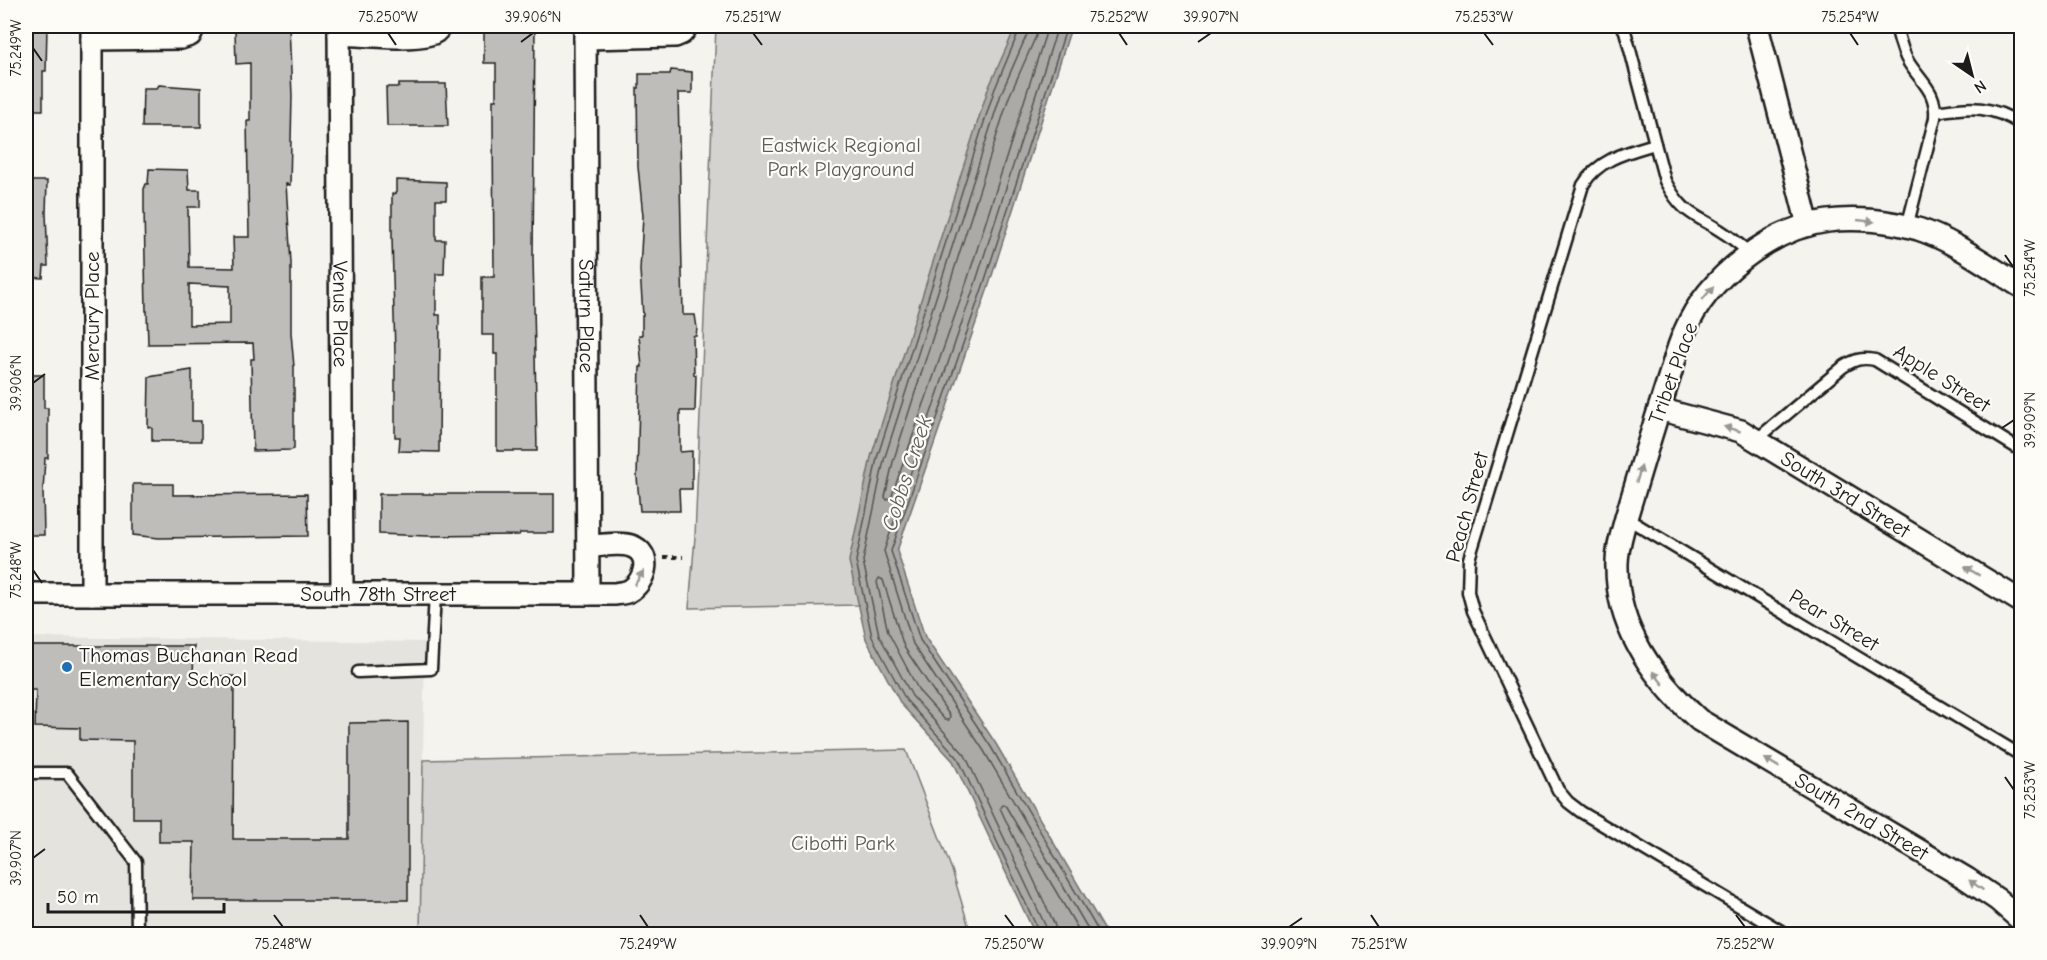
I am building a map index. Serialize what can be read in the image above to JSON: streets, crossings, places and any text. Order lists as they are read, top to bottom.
{
  "streets": {
    "street": [
      "Venus Place",
      "Mercury Place",
      "Saturn Place",
      "Tribet Place",
      "South 3rd Street",
      "South 78th Street",
      "South 2nd Street"
    ],
    "lane": ["Apple Street", "Peach Street", "Pear Street"]
  },
  "crossings": [
    ["Venus Place", "South 78th Street"],
    ["Mercury Place", "South 78th Street"],
    ["Saturn Place", "South 78th Street"],
    ["Tribet Place", "South 3rd Street"],
    ["Tribet Place", "Pear Street"],
    ["Tribet Place", "South 2nd Street"],
    ["Apple Street", "South 3rd Street"]
  ],
  "one_way": ["South 3rd Street", "South 2nd Street"],
  "water": ["Cobbs Creek"],
  "parks": ["Eastwick Regional Park Playground", "Cibotti Park"],
  "places": ["Thomas Buchanan Read Elementary School"],
  "scale_bar": "50 m",
  "north": "bottom right",
  "coordinates": [
    "75.250°W",
    "39.906°N",
    "75.251°W",
    "75.252°W",
    "39.907°N",
    "75.253°W",
    "75.254°W",
    "75.249°W",
    "39.909°N",
    "75.248°W"
  ]
}
